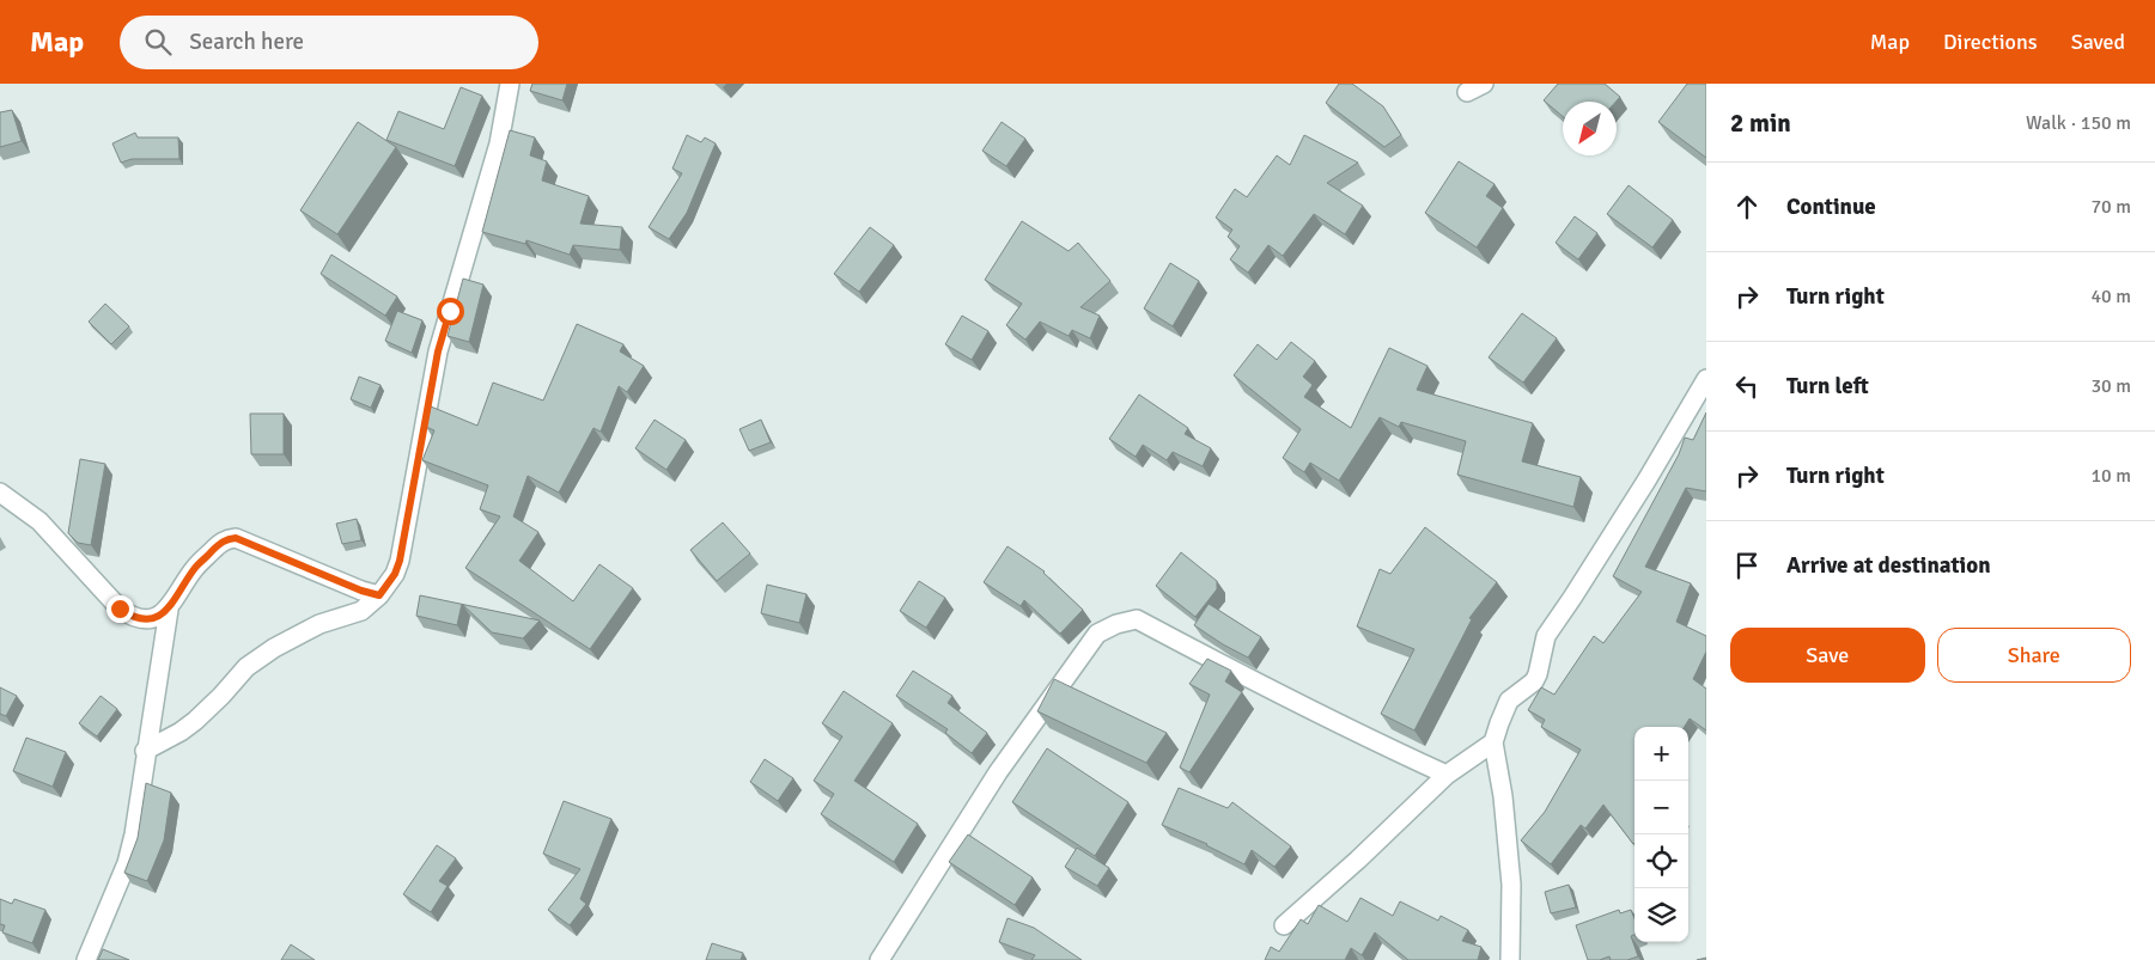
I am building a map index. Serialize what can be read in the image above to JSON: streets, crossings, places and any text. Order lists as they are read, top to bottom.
{
  "north": "bottom left",
  "page": {
    "header": "Map",
    "search": "Search here",
    "nav": ["Map", "Directions", "Saved"],
    "heading": ["2 min", "Walk · 150 m"],
    "list": [
      ["Continue", "70 m"],
      ["Turn right", "40 m"],
      ["Turn left", "30 m"],
      ["Turn right", "10 m"],
      "Arrive at destination"
    ],
    "buttons": ["Save", "Share"],
    "map_buttons": ["+", "−"]
  }
}
